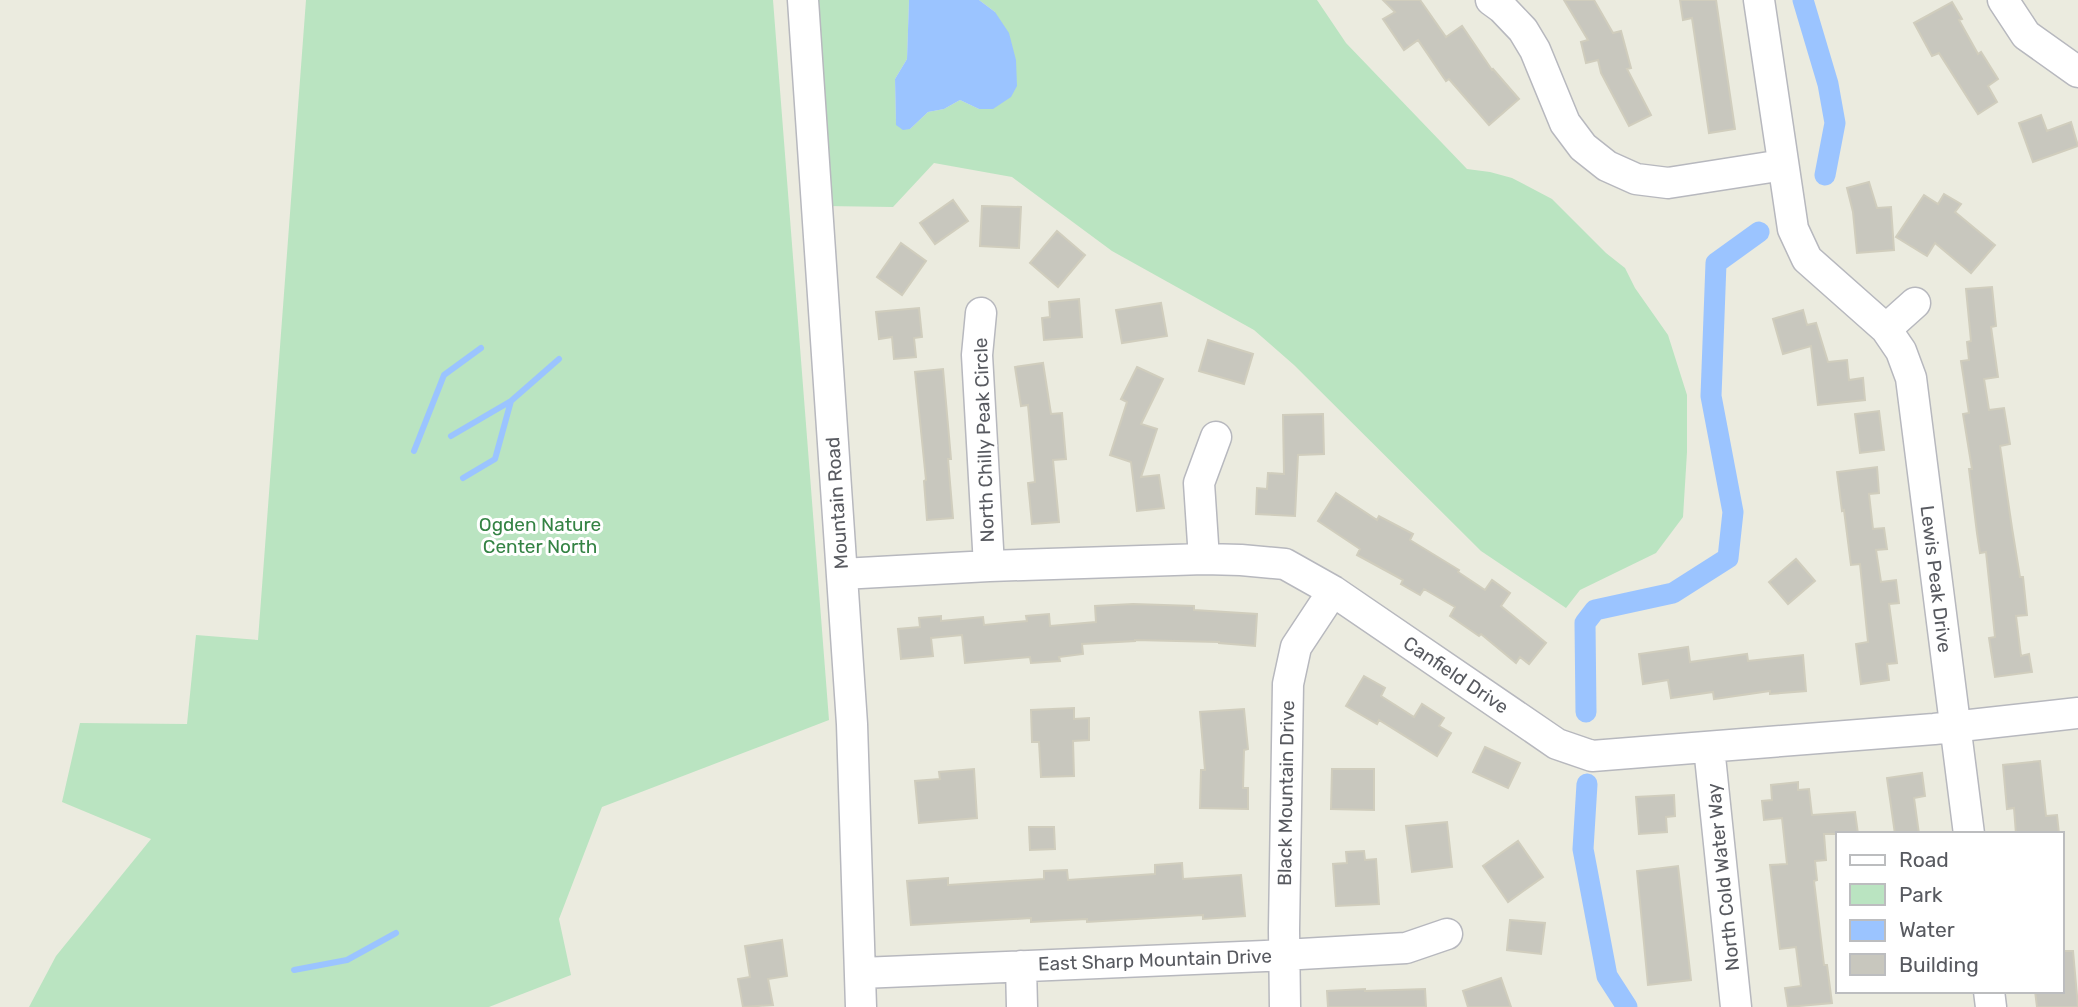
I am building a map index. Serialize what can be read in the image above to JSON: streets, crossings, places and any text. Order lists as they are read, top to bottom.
{
  "streets": {
    "street": [
      "North Chilly Peak Circle",
      "Mountain Road",
      "Lewis Peak Drive",
      "Canfield Drive",
      "Black Mountain Drive",
      "North Cold Water Way",
      "East Sharp Mountain Drive"
    ]
  },
  "crossings": [
    ["North Chilly Peak Circle", "Canfield Drive"],
    ["Mountain Road", "Canfield Drive"],
    ["Mountain Road", "East Sharp Mountain Drive"],
    ["Lewis Peak Drive", "Canfield Drive"],
    ["Canfield Drive", "Black Mountain Drive"],
    ["Canfield Drive", "North Cold Water Way"],
    ["Black Mountain Drive", "East Sharp Mountain Drive"]
  ],
  "parks": ["Ogden Nature Center North"],
  "legend": [
    "Road",
    "Park",
    "Water",
    "Building"
  ]
}
